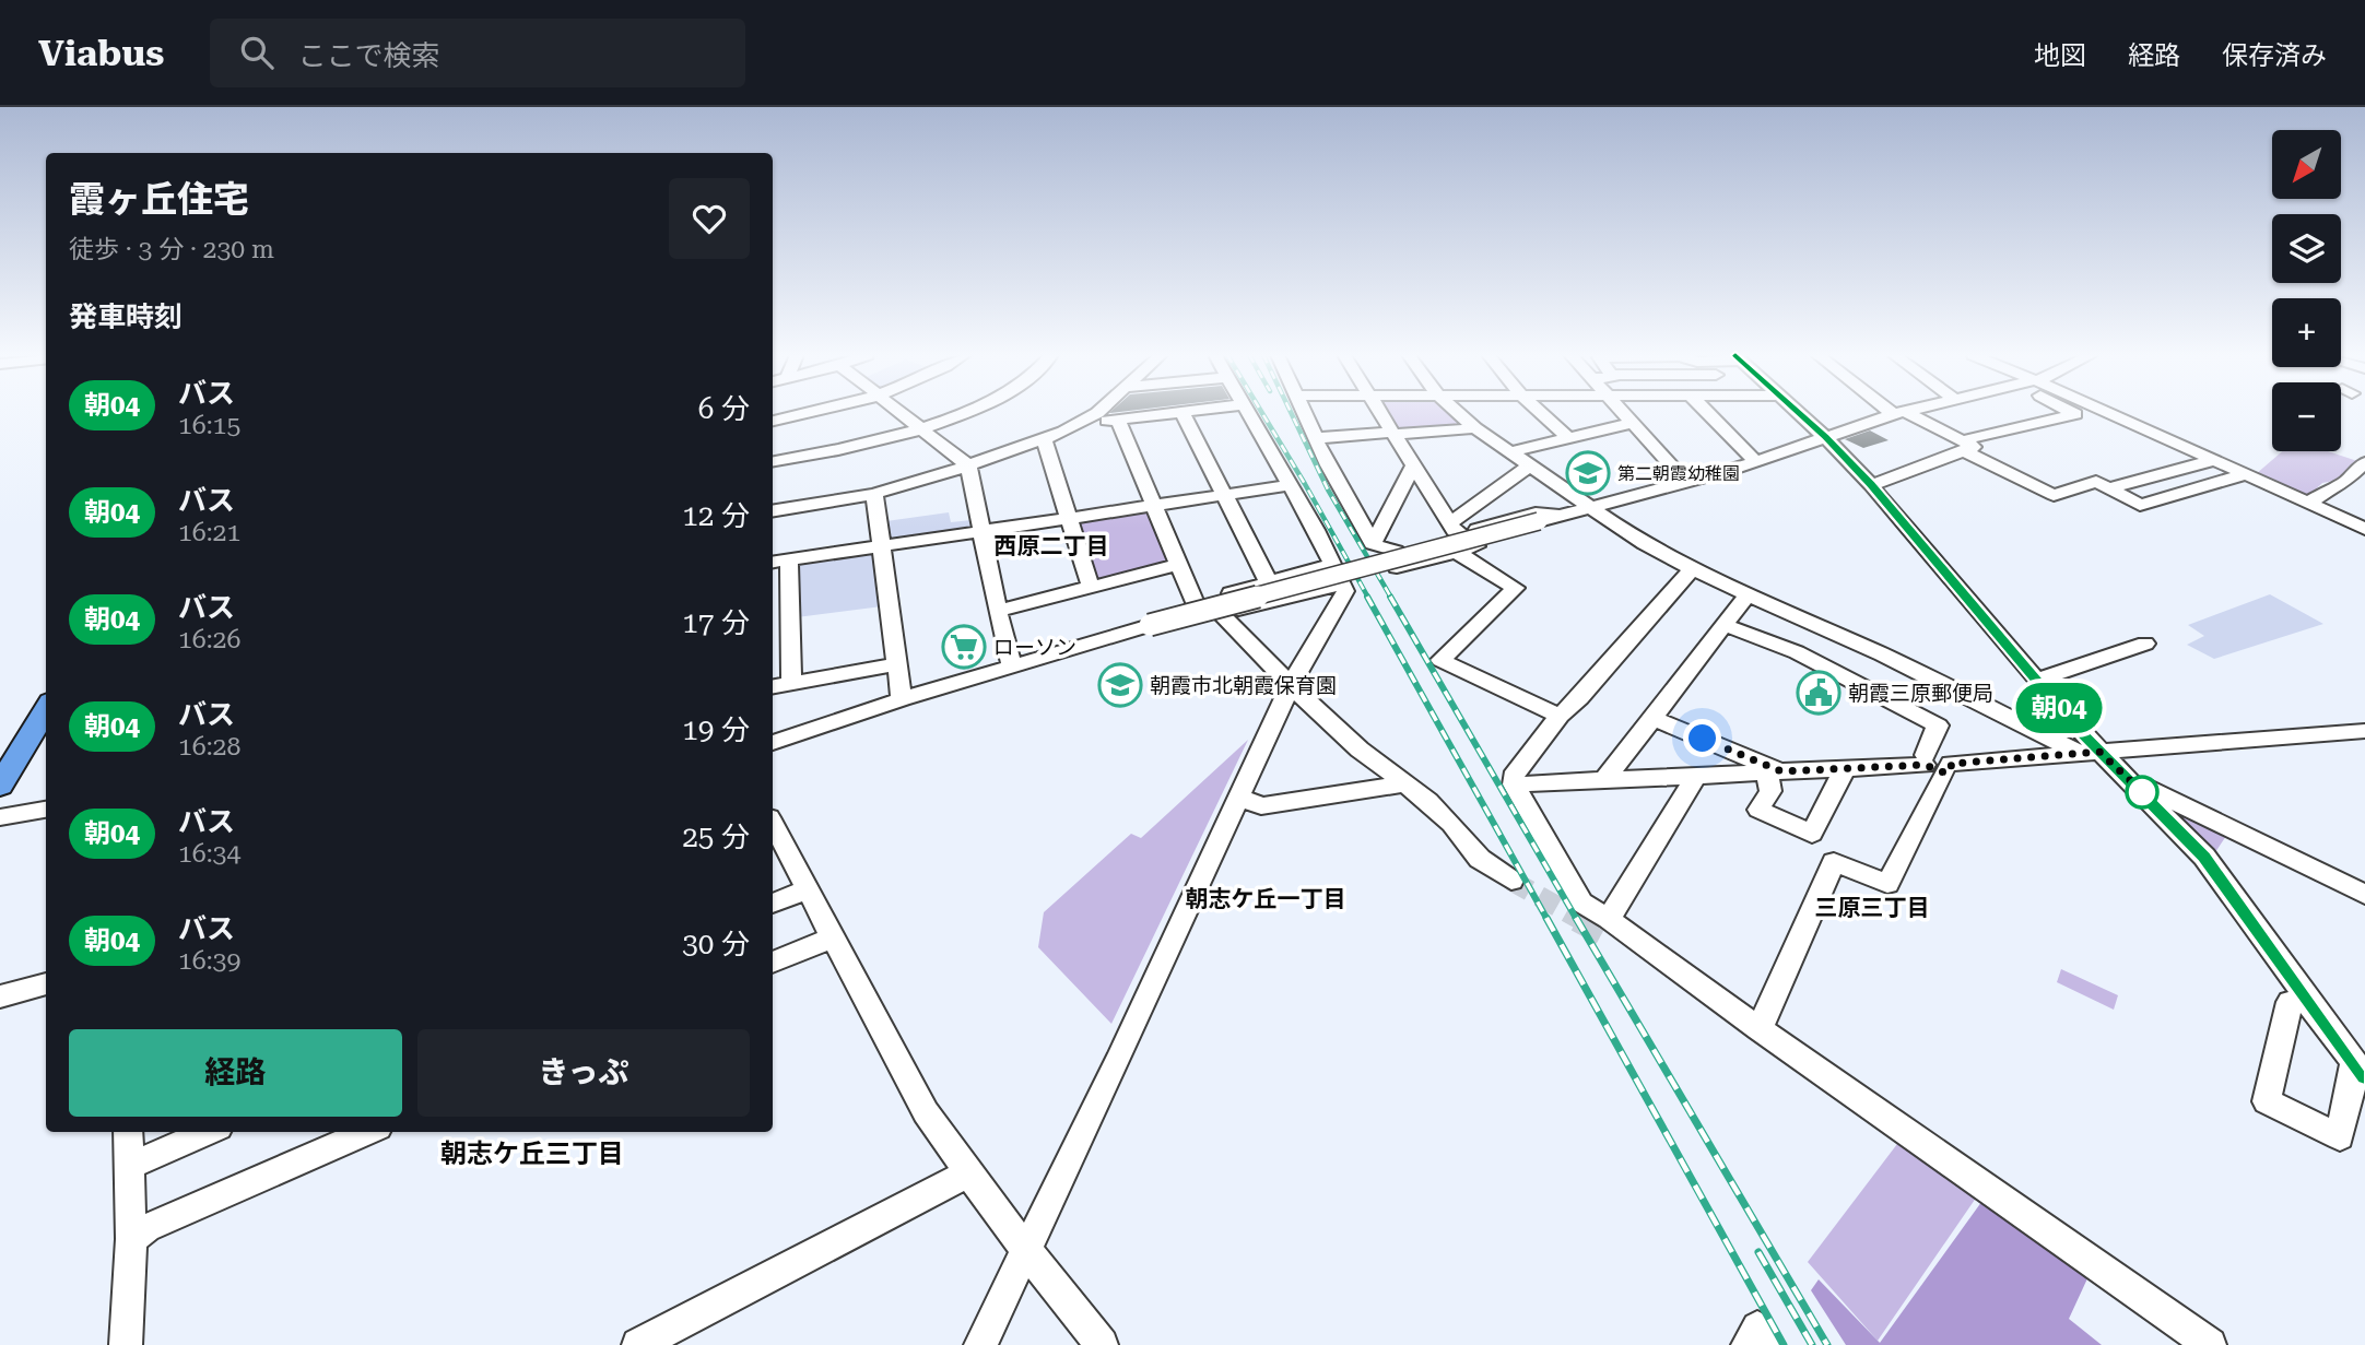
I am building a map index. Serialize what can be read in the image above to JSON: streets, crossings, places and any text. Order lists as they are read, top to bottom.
{
  "districts": [
    "西原二丁目",
    "朝志ケ丘一丁目",
    "三原三丁目",
    "朝志ケ丘三丁目"
  ],
  "places": {
    "school or university": ["第二朝霞幼稚園", "朝霞市北朝霞保育園"],
    "supermarket": ["ローソン"],
    "public building": ["朝霞三原郵便局"]
  },
  "lines": ["bus line 朝04"],
  "north": "bottom left",
  "page": {
    "header": "Viabus",
    "search": "ここで検索",
    "nav": ["地図", "経路", "保存済み"],
    "on_map": "朝04",
    "map_buttons": ["+", "−"],
    "heading": [
      ["霞ヶ丘住宅", "徒歩 · 3 分 · 230 m"],
      "発車時刻"
    ],
    "list": [
      {
        "mark": "朝04",
        "name": "バス",
        "note": "16:15",
        "value": "6 分"
      },
      {
        "mark": "朝04",
        "name": "バス",
        "note": "16:21",
        "value": "12 分"
      },
      {
        "mark": "朝04",
        "name": "バス",
        "note": "16:26",
        "value": "17 分"
      },
      {
        "mark": "朝04",
        "name": "バス",
        "note": "16:28",
        "value": "19 分"
      },
      {
        "mark": "朝04",
        "name": "バス",
        "note": "16:34",
        "value": "25 分"
      },
      {
        "mark": "朝04",
        "name": "バス",
        "note": "16:39",
        "value": "30 分"
      }
    ],
    "buttons": ["経路", "きっぷ"]
  }
}
